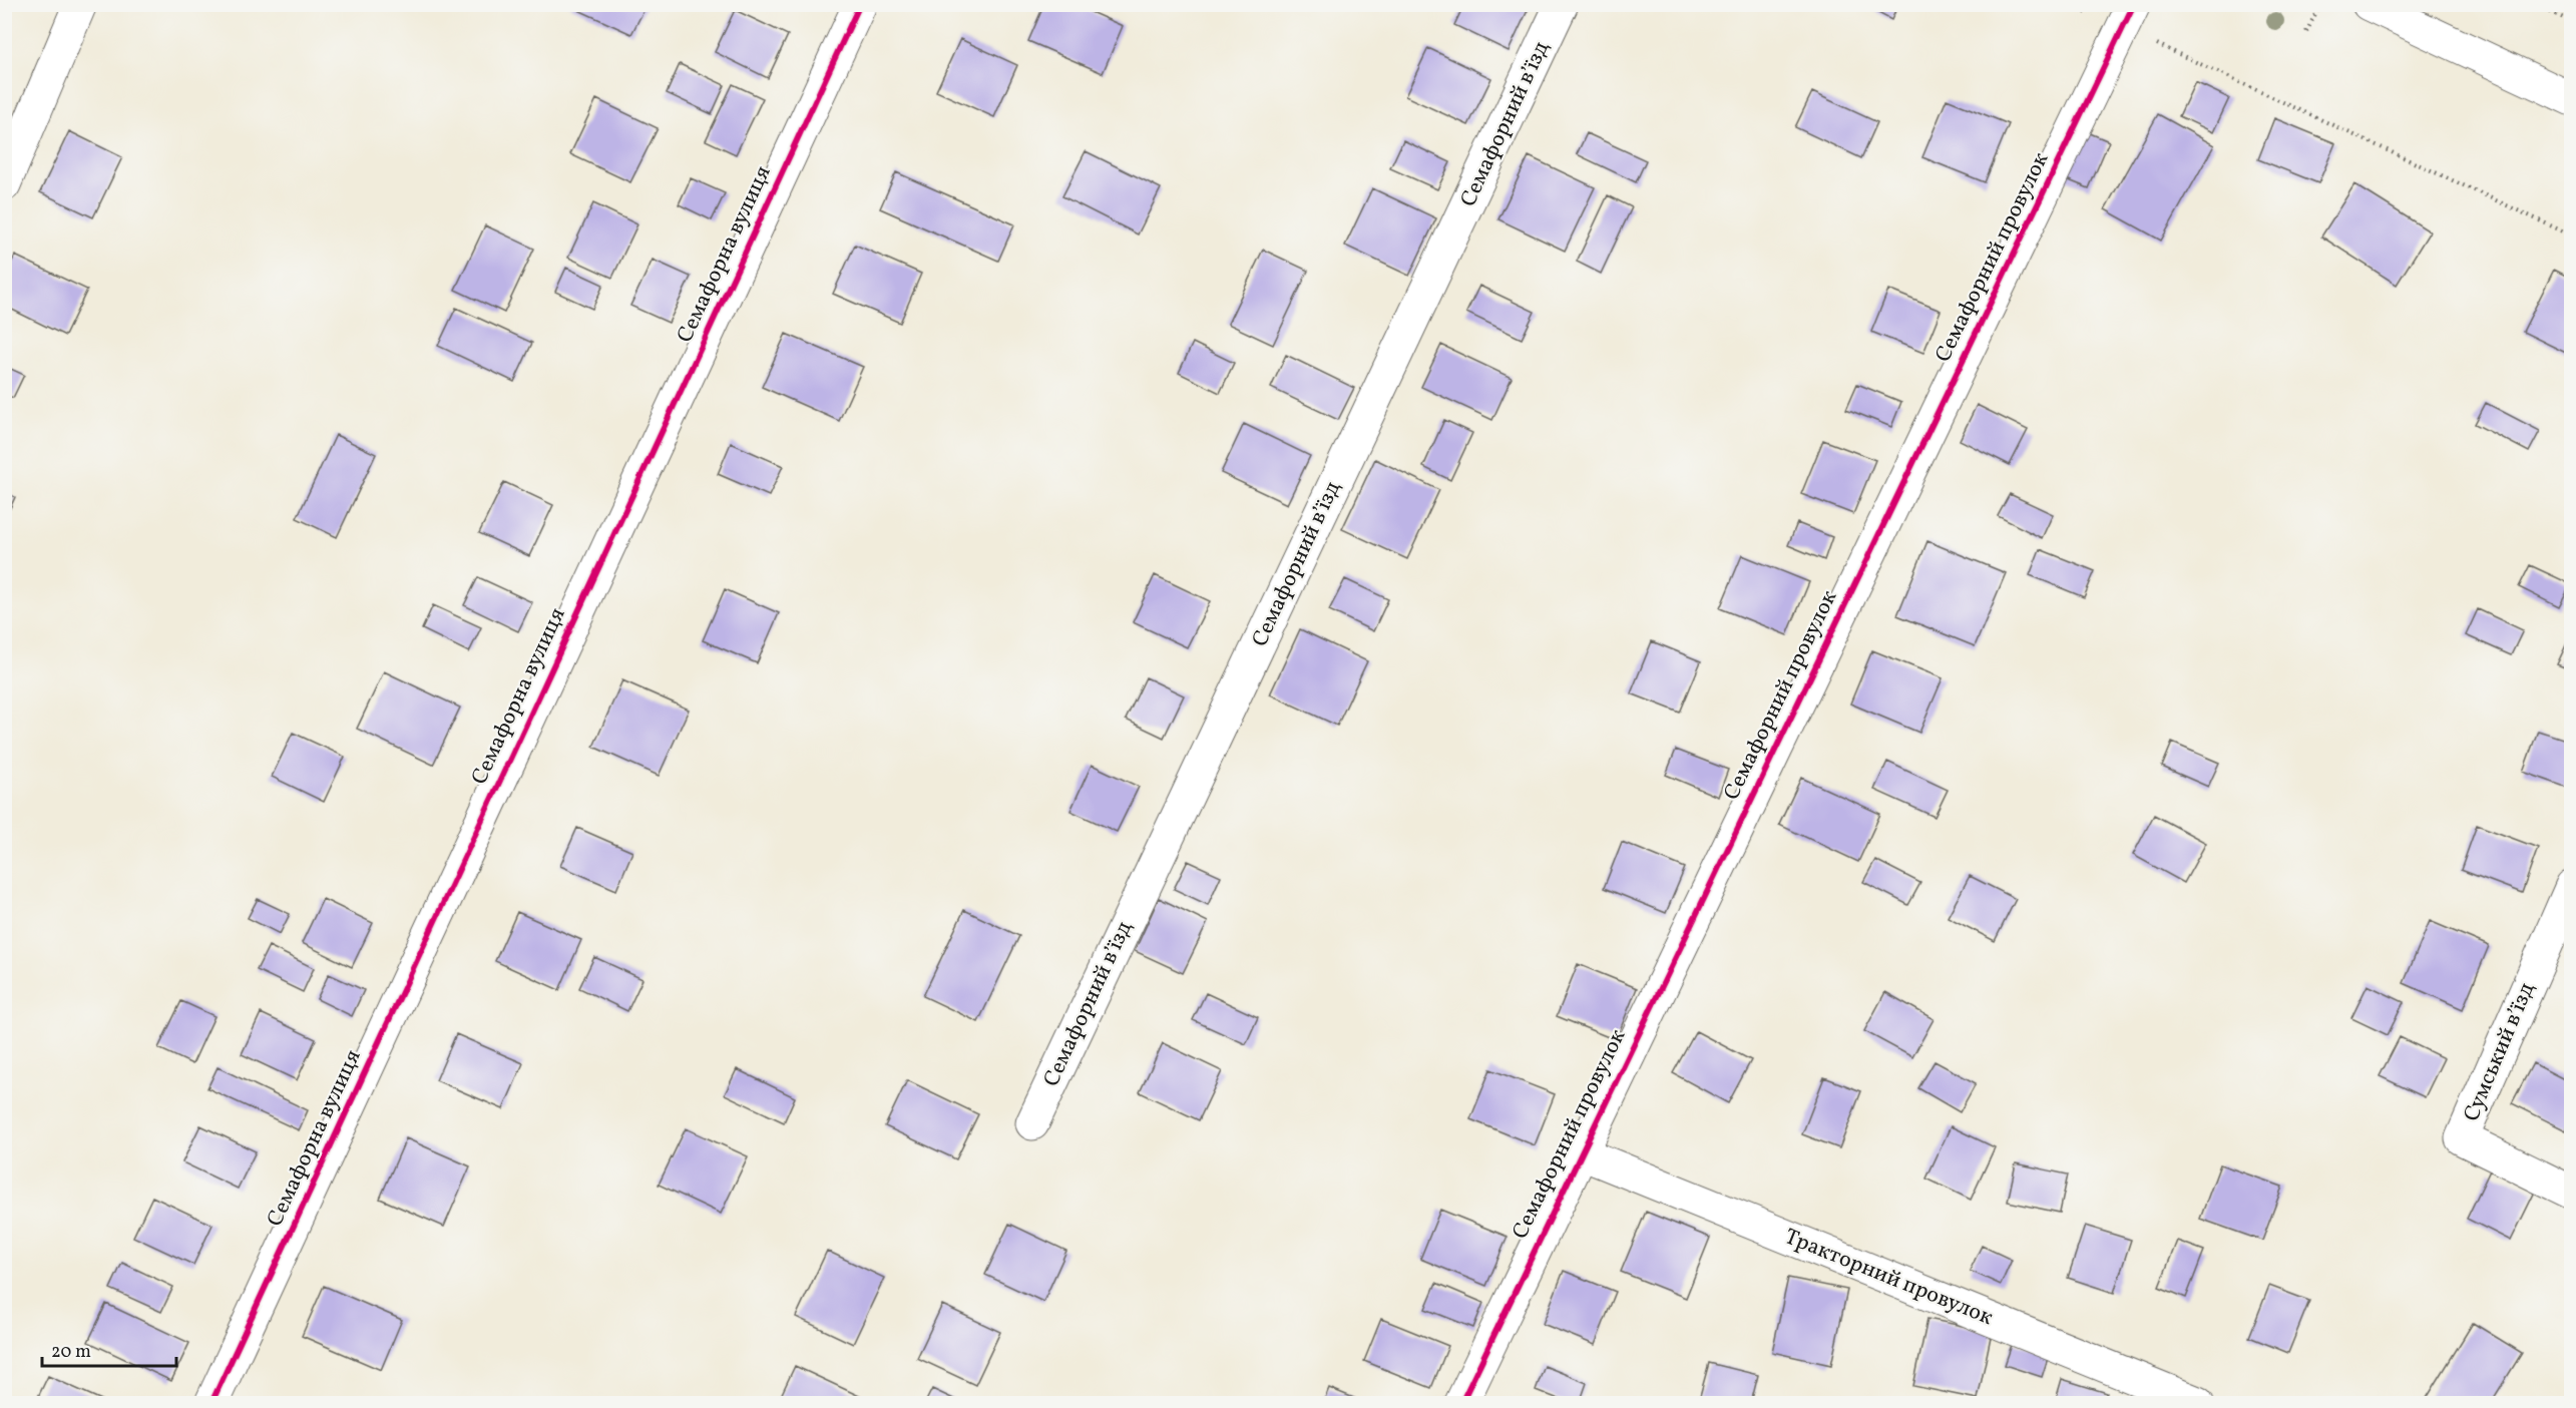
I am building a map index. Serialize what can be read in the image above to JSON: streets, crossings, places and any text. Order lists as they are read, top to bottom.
{
  "streets": {
    "street": [
      "Семафорний в’їзд",
      "Семафорна вулиця",
      "Семафорний провулок",
      "Сумський вʼїзд",
      "Тракторний провулок"
    ]
  },
  "crossings": [
    ["Семафорний провулок", "Тракторний провулок"]
  ],
  "scale_bar": "20 m"
}
